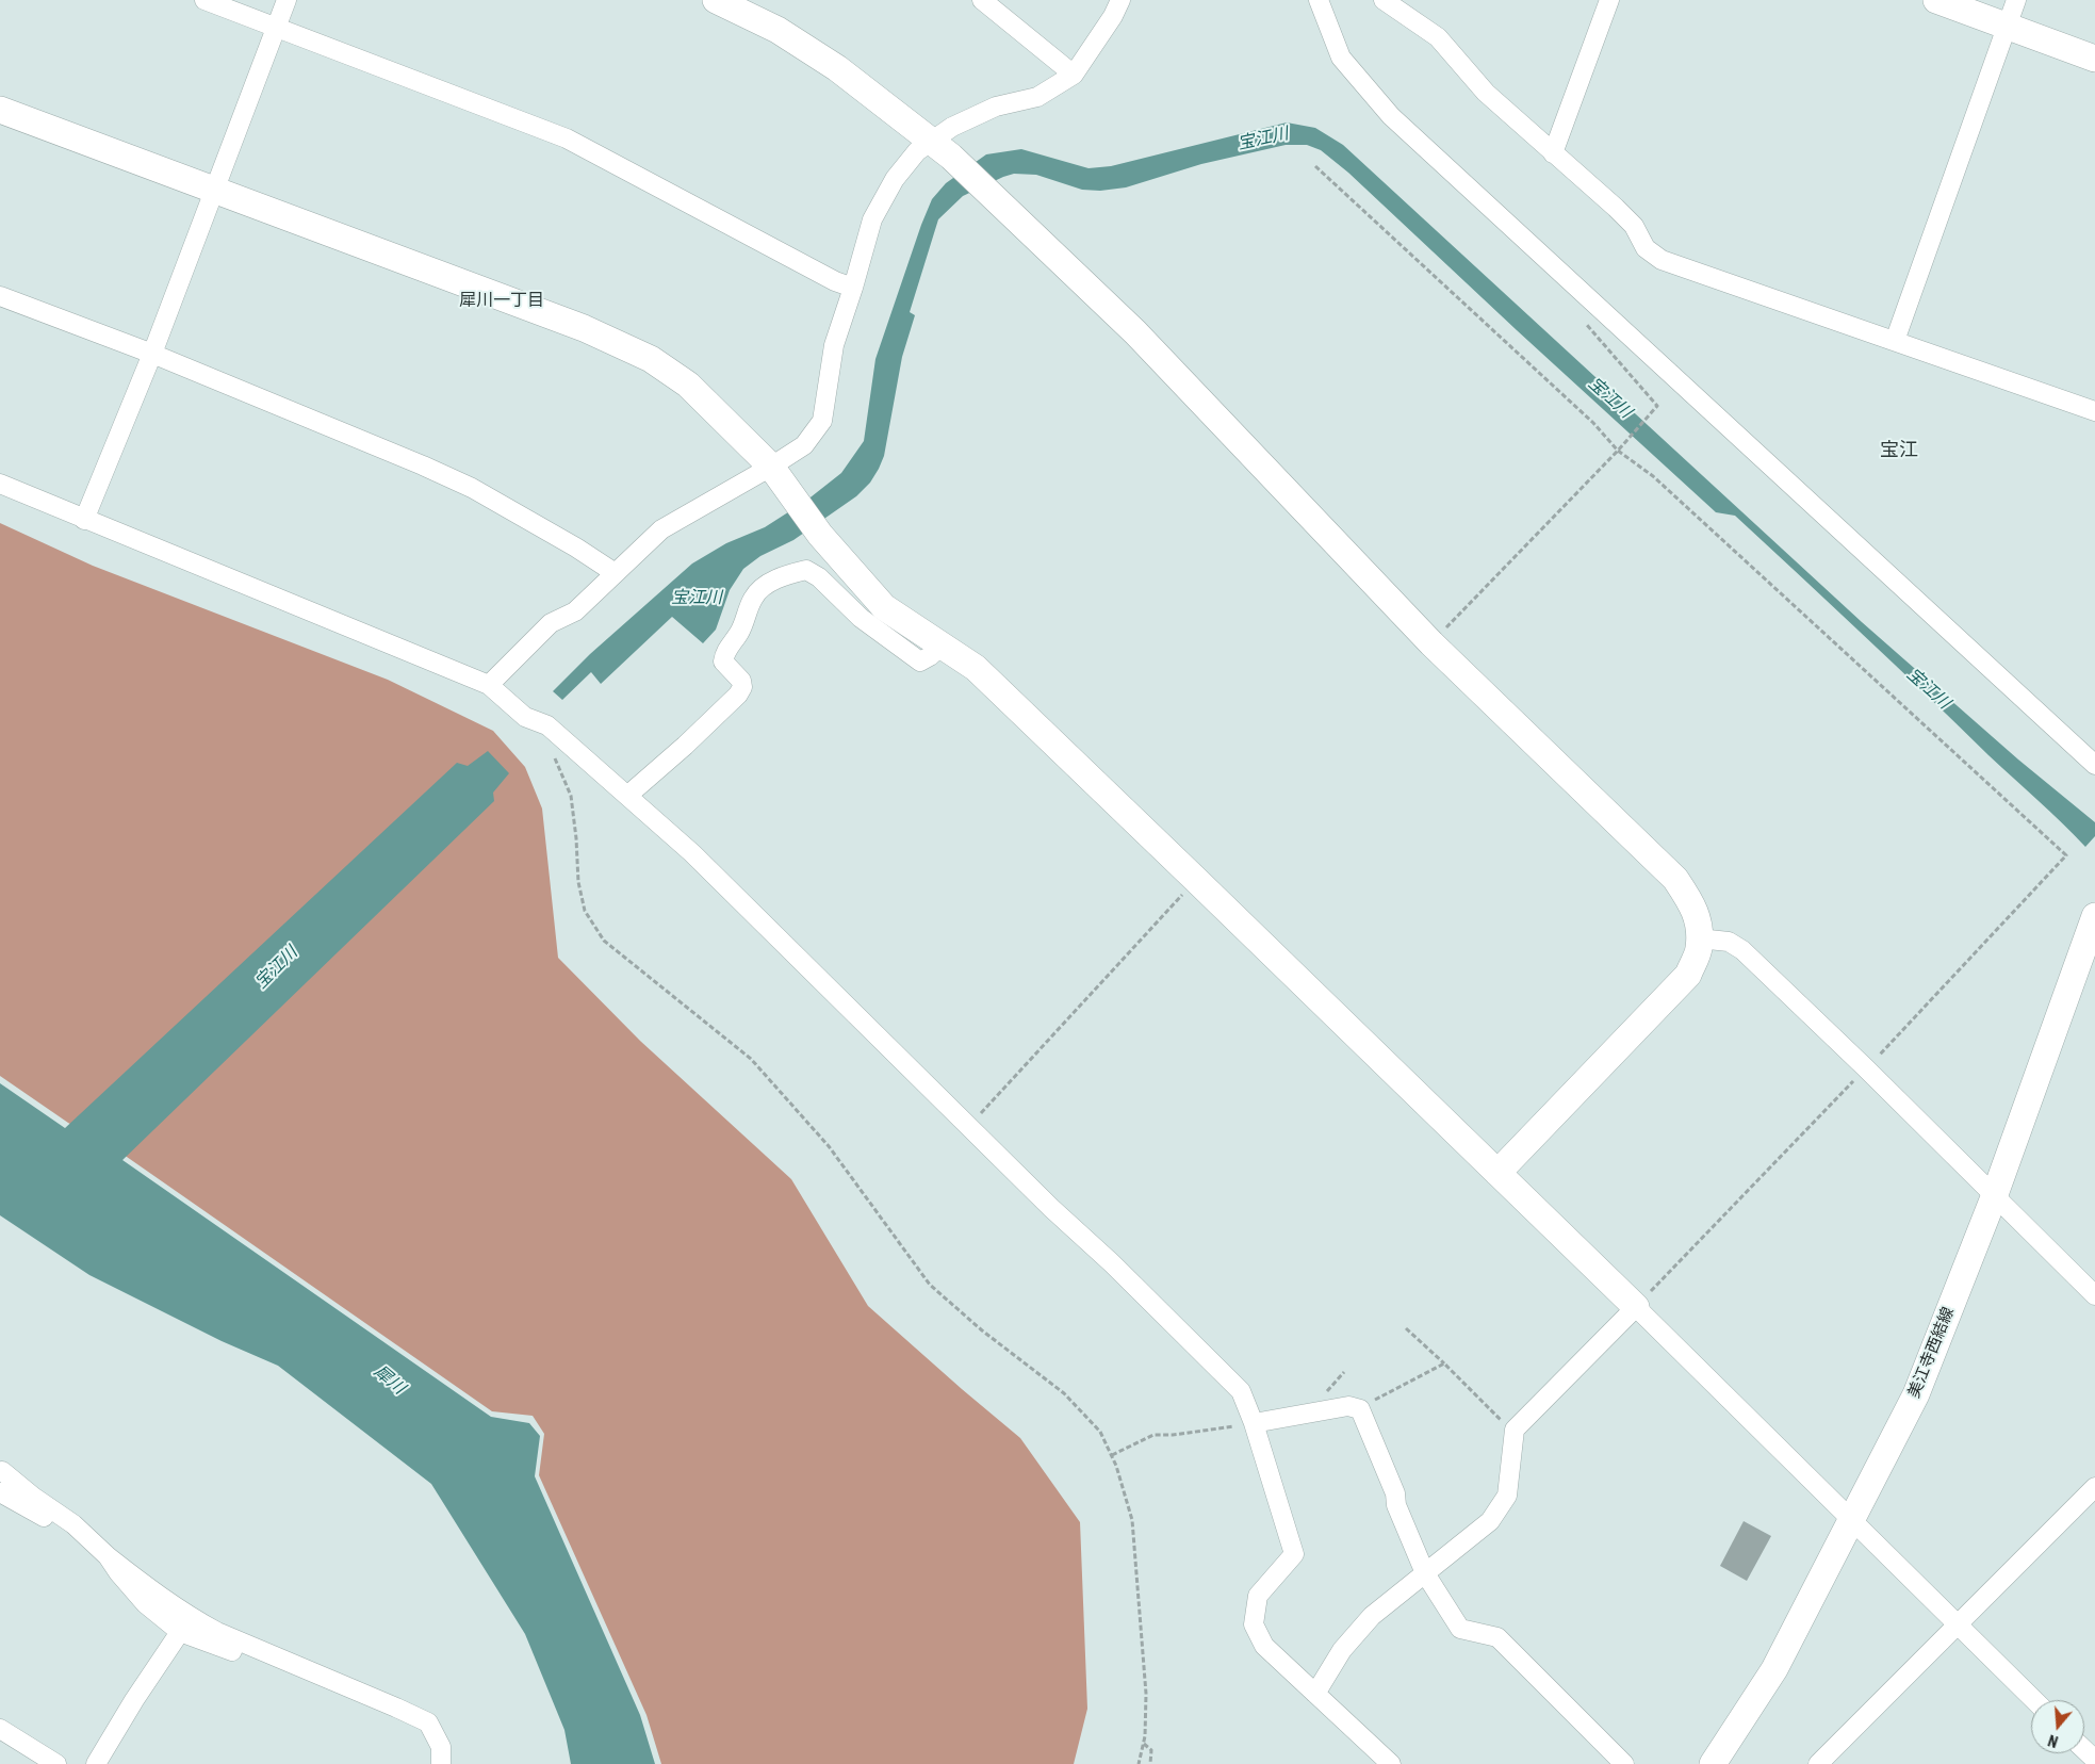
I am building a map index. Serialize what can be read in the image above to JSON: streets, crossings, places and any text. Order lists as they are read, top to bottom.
{
  "streets": {
    "street": ["美江寺西結線"]
  },
  "districts": ["犀川一丁目", "宝江"],
  "water": ["宝江川", "犀川"],
  "north": "bottom"
}
